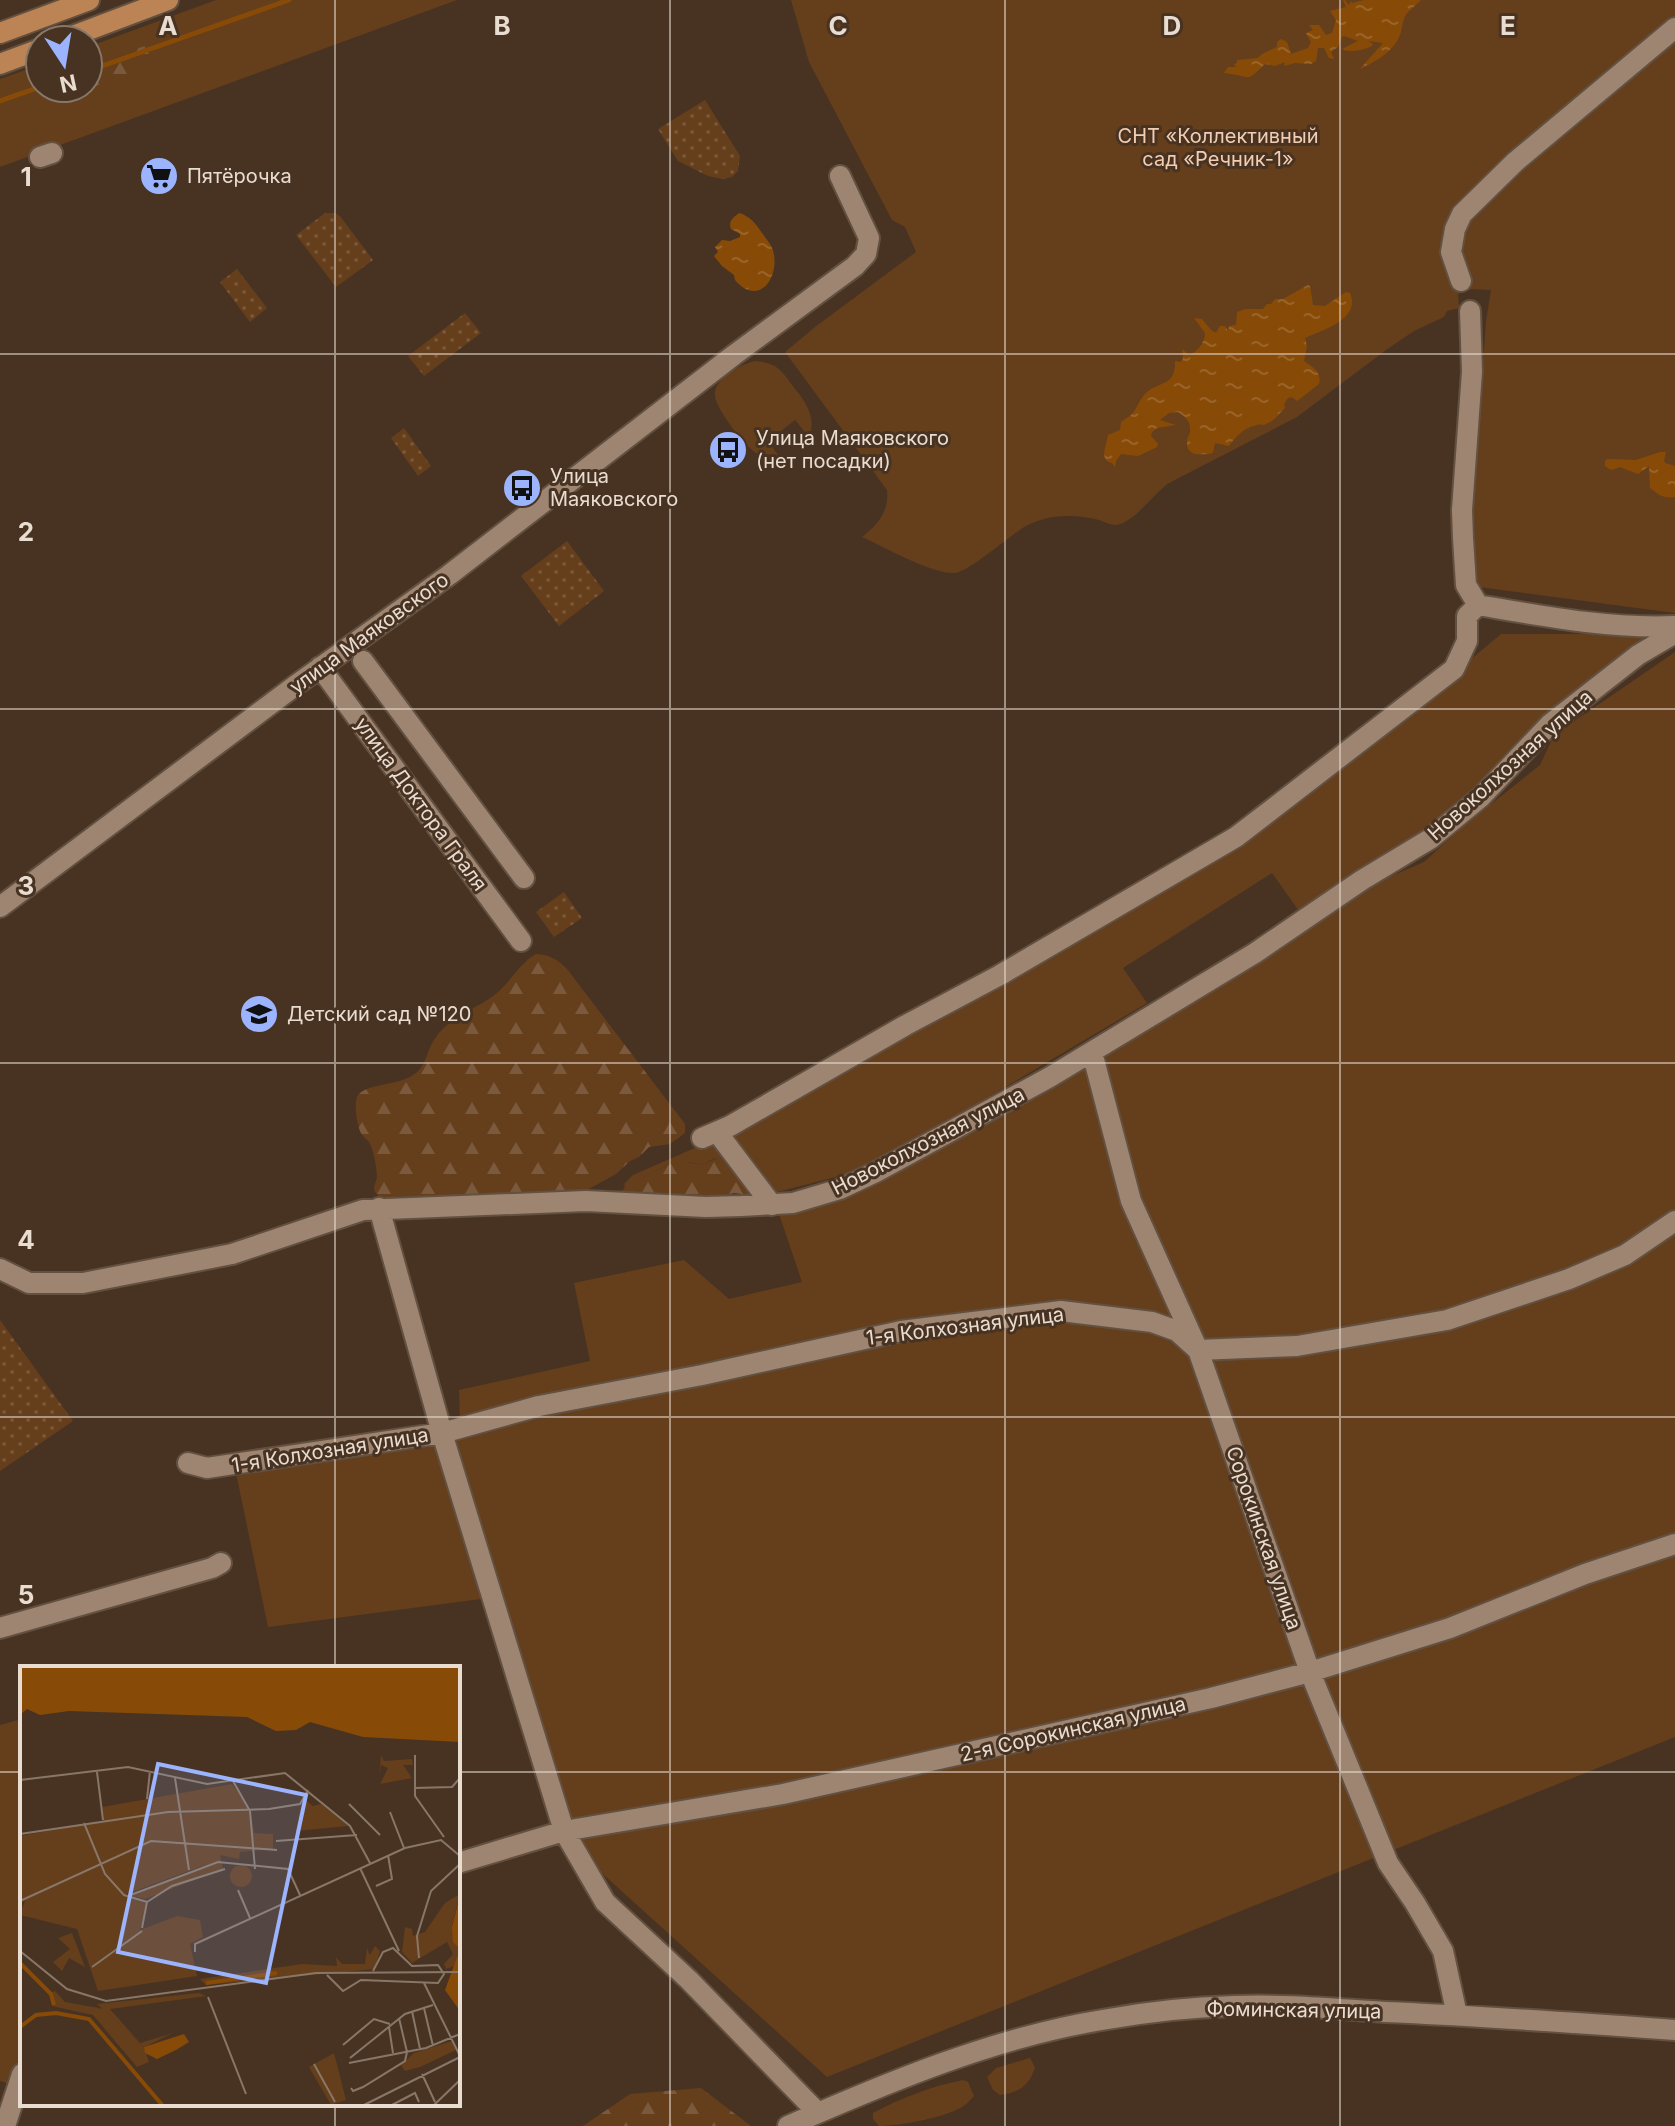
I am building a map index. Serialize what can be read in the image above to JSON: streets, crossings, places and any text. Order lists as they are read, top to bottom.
{
  "streets": {
    "street": [
      "улица Маяковского",
      "Новоколхозная улица",
      "улица Доктора Граля",
      "1-я Колхозная улица",
      "Сорокинская улица",
      "2-я Сорокинская улица",
      "Фоминская улица"
    ]
  },
  "crossings": [
    ["улица Маяковского", "улица Доктора Граля"],
    ["Новоколхозная улица", "Сорокинская улица"],
    ["1-я Колхозная улица", "Сорокинская улица"],
    ["Сорокинская улица", "2-я Сорокинская улица"],
    ["Сорокинская улица", "Фоминская улица"]
  ],
  "parks": ["СНТ «Коллективный сад «Речник-1»"],
  "places": {
    "supermarket": ["Пятёрочка"],
    "bus stop": ["Улица Маяковского (нет посадки)", "Улица Маяковского"],
    "school or university": ["Детский сад №120"]
  },
  "north": "bottom",
  "grid": {
    "columns": [
      "A",
      "B",
      "C",
      "D",
      "E"
    ],
    "rows": [
      "1",
      "2",
      "3",
      "4",
      "5"
    ]
  }
}
